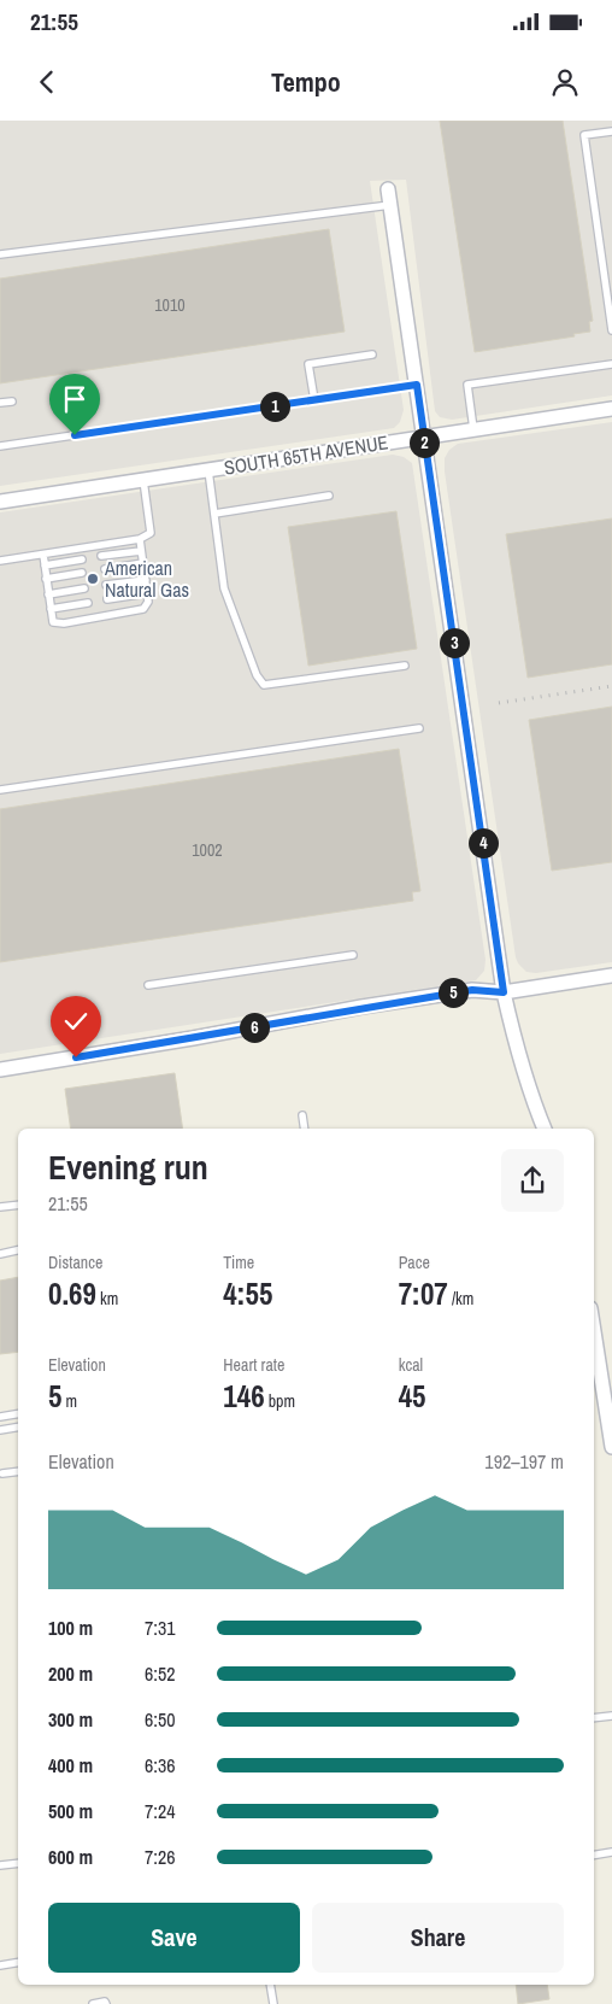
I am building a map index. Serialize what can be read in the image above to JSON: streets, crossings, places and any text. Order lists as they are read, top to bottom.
{
  "streets": {
    "street": ["SOUTH 65TH AVENUE"]
  },
  "places": ["American Natural Gas"],
  "house_numbers": ["1010", "1002"],
  "page": {
    "status": "21:55",
    "header": "Tempo",
    "pins": [
      "1",
      "2",
      "3",
      "4",
      "5",
      "6"
    ],
    "heading": ["Evening run", "21:55"],
    "stats": [
      ["Distance", "0.69 km"],
      ["Time", "4:55"],
      ["Pace", "7:07 /km"],
      ["Elevation", "5 m"],
      ["Heart rate", "146 bpm"],
      ["kcal", "45"]
    ],
    "chart": ["Elevation", "192–197 m"],
    "list": [
      {
        "name": "100 m",
        "note": "7:31"
      },
      {
        "name": "200 m",
        "note": "6:52"
      },
      {
        "name": "300 m",
        "note": "6:50"
      },
      {
        "name": "400 m",
        "note": "6:36"
      },
      {
        "name": "500 m",
        "note": "7:24"
      },
      {
        "name": "600 m",
        "note": "7:26"
      }
    ],
    "buttons": ["Save", "Share"]
  }
}
